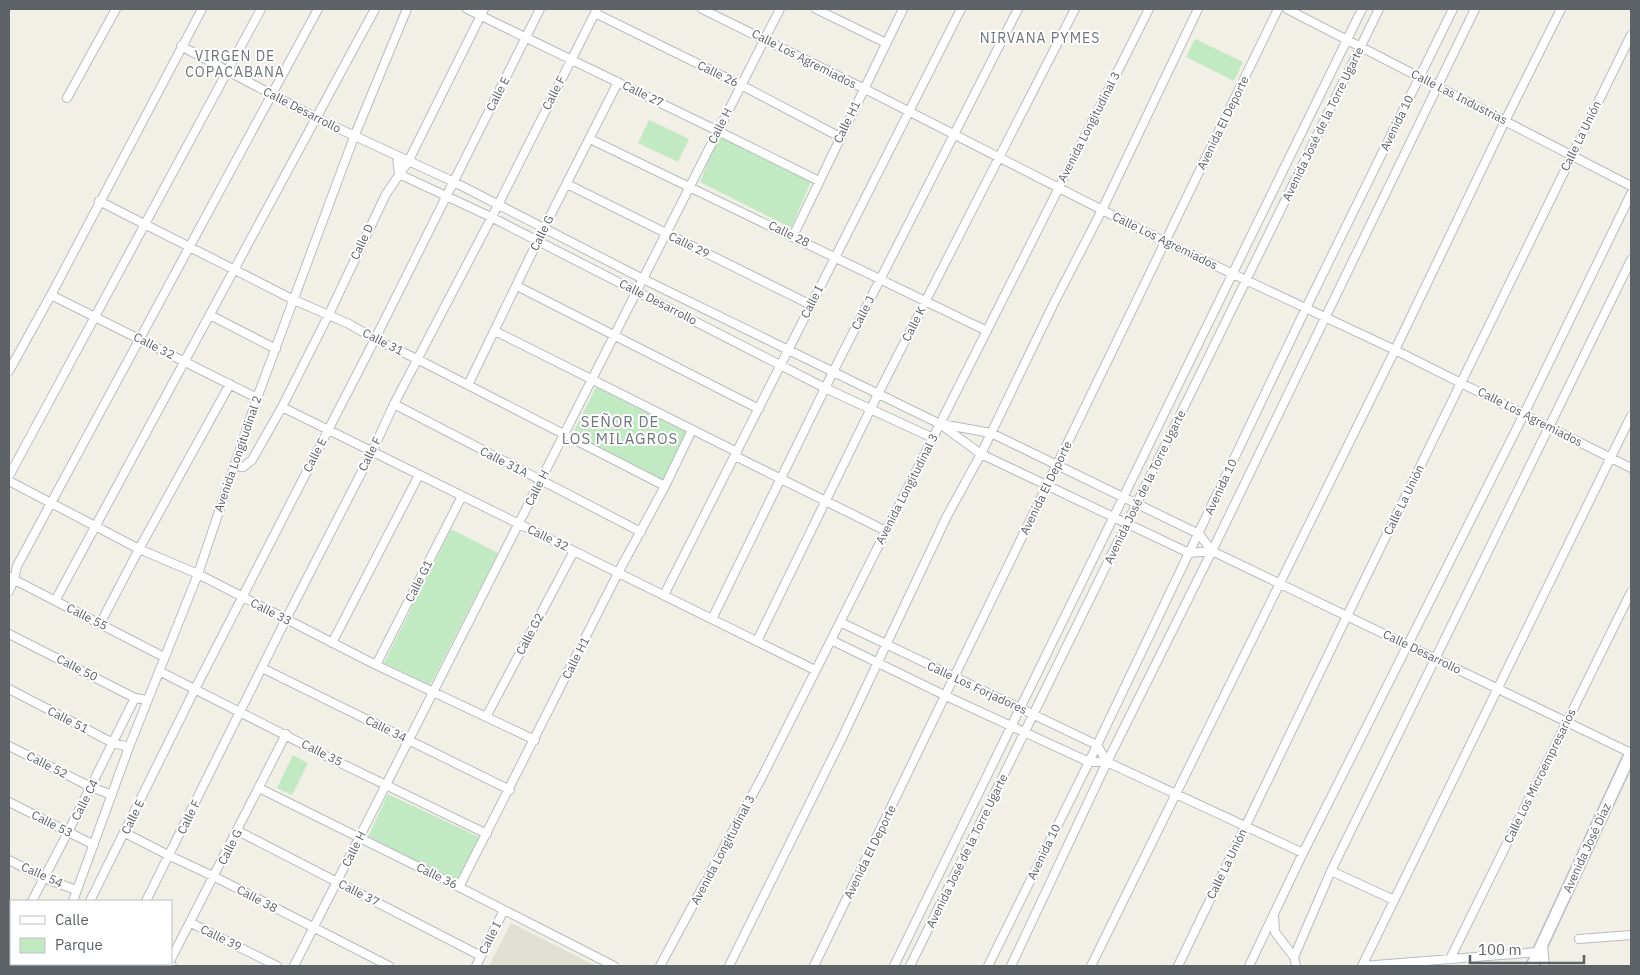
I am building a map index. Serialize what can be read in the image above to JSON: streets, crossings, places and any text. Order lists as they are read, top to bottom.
{
  "streets": {
    "street": [
      "Calle Los Agremiados",
      "Calle 26",
      "Calle F",
      "Calle E",
      "Calle 27",
      "Calle Las Industrias",
      "Calle Desarrollo",
      "Calle H1",
      "Avenida El Deporte",
      "Avenida 10",
      "Avenida José de la Torre Ugarte",
      "Calle H",
      "Avenida Longitudinal 3",
      "Calle La Unión",
      "Calle G",
      "Calle 28",
      "Calle D",
      "Calle 29",
      "Calle I",
      "Calle J",
      "Calle K",
      "Calle 31",
      "Calle 32",
      "Avenida Longitudinal 2",
      "Calle 31A",
      "Calle G1",
      "Calle 33",
      "Calle 55",
      "Calle G2",
      "Calle 50",
      "Calle Los Forjadores",
      "Calle 51",
      "Calle 34",
      "Calle 35",
      "Calle 52",
      "Calle Los Microempresarios",
      "Calle C4",
      "Calle 53",
      "Avenida José Díaz",
      "Calle 54",
      "Calle 36",
      "Calle 37",
      "Calle 38",
      "Calle 39"
    ]
  },
  "crossings": [
    ["Calle Los Agremiados", "Calle H1"],
    ["Calle Los Agremiados", "Avenida El Deporte"],
    ["Calle Los Agremiados", "Avenida 10"],
    ["Calle Los Agremiados", "Avenida José de la Torre Ugarte"],
    ["Calle Los Agremiados", "Calle H"],
    ["Calle Los Agremiados", "Avenida Longitudinal 3"],
    ["Calle Los Agremiados", "Calle La Unión"],
    ["Calle Los Agremiados", "Calle I"],
    ["Calle Los Agremiados", "Calle J"],
    ["Calle Los Agremiados", "Calle K"],
    ["Calle 26", "Calle F"],
    ["Calle 26", "Calle H1"],
    ["Calle 26", "Calle H"],
    ["Calle F", "Calle 27"],
    ["Calle F", "Calle Desarrollo"],
    ["Calle F", "Calle 31"],
    ["Calle F", "Calle 32"],
    ["Calle F", "Calle 31A"],
    ["Calle F", "Calle 33"],
    ["Calle F", "Calle 34"],
    ["Calle F", "Calle 35"],
    ["Calle F", "Calle 38"],
    ["Calle E", "Calle 27"],
    ["Calle E", "Calle Desarrollo"],
    ["Calle E", "Calle 31"],
    ["Calle E", "Calle 32"],
    ["Calle E", "Calle 33"],
    ["Calle E", "Calle 35"],
    ["Calle E", "Calle 38"],
    ["Calle 27", "Calle H1"],
    ["Calle 27", "Calle H"],
    ["Calle 27", "Calle G"],
    ["Calle 27", "Calle D"],
    ["Calle Las Industrias", "Avenida 10"],
    ["Calle Las Industrias", "Avenida José de la Torre Ugarte"],
    ["Calle Las Industrias", "Calle La Unión"],
    ["Calle Desarrollo", "Avenida El Deporte"],
    ["Calle Desarrollo", "Avenida 10"],
    ["Calle Desarrollo", "Avenida José de la Torre Ugarte"],
    ["Calle Desarrollo", "Calle H"],
    ["Calle Desarrollo", "Avenida Longitudinal 3"],
    ["Calle Desarrollo", "Calle La Unión"],
    ["Calle Desarrollo", "Calle G"],
    ["Calle Desarrollo", "Calle D"],
    ["Calle Desarrollo", "Calle I"],
    ["Calle Desarrollo", "Calle J"],
    ["Calle Desarrollo", "Calle K"],
    ["Calle Desarrollo", "Avenida Longitudinal 2"],
    ["Calle Desarrollo", "Calle Los Microempresarios"],
    ["Calle Desarrollo", "Avenida José Díaz"],
    ["Calle H1", "Calle 28"],
    ["Calle H1", "Calle 31"],
    ["Calle H1", "Calle 32"],
    ["Calle H1", "Calle 31A"],
    ["Calle H1", "Calle 33"],
    ["Calle H1", "Calle 34"],
    ["Calle H1", "Calle 35"],
    ["Calle H1", "Calle 36"],
    ["Avenida El Deporte", "Calle Los Forjadores"],
    ["Avenida 10", "Calle Los Forjadores"],
    ["Avenida José de la Torre Ugarte", "Calle Los Forjadores"],
    ["Calle H", "Calle 28"],
    ["Calle H", "Calle 29"],
    ["Calle H", "Calle 31"],
    ["Calle H", "Calle 32"],
    ["Calle H", "Calle 31A"],
    ["Calle H", "Calle 33"],
    ["Calle H", "Calle 34"],
    ["Calle H", "Calle 35"],
    ["Calle H", "Calle 36"],
    ["Calle H", "Calle 37"],
    ["Calle H", "Calle 38"],
    ["Avenida Longitudinal 3", "Calle 28"],
    ["Avenida Longitudinal 3", "Calle 32"],
    ["Avenida Longitudinal 3", "Calle Los Forjadores"],
    ["Calle La Unión", "Calle Los Forjadores"],
    ["Calle G", "Calle 28"],
    ["Calle G", "Calle 29"],
    ["Calle G", "Calle 31"],
    ["Calle G", "Calle 35"],
    ["Calle G", "Calle 36"],
    ["Calle G", "Calle 37"],
    ["Calle G", "Calle 38"],
    ["Calle G", "Calle 39"],
    ["Calle 28", "Calle I"],
    ["Calle 28", "Calle J"],
    ["Calle 28", "Calle K"],
    ["Calle D", "Calle 31"],
    ["Calle D", "Calle 32"],
    ["Calle D", "Avenida Longitudinal 2"],
    ["Calle 29", "Calle I"],
    ["Calle I", "Calle 32"],
    ["Calle I", "Calle 36"],
    ["Calle I", "Calle 37"],
    ["Calle J", "Calle 32"],
    ["Calle K", "Calle 32"],
    ["Calle 31", "Avenida Longitudinal 2"],
    ["Calle 32", "Avenida Longitudinal 2"],
    ["Calle 32", "Calle G1"],
    ["Calle 32", "Calle G2"],
    ["Avenida Longitudinal 2", "Calle 33"],
    ["Avenida Longitudinal 2", "Calle 55"],
    ["Avenida Longitudinal 2", "Calle 50"],
    ["Avenida Longitudinal 2", "Calle 51"],
    ["Avenida Longitudinal 2", "Calle 35"],
    ["Avenida Longitudinal 2", "Calle 52"],
    ["Avenida Longitudinal 2", "Calle 53"],
    ["Avenida Longitudinal 2", "Calle 54"],
    ["Calle G1", "Calle 33"],
    ["Calle 33", "Calle G2"],
    ["Calle 50", "Calle C4"],
    ["Calle 51", "Calle C4"],
    ["Calle 52", "Calle C4"],
    ["Calle C4", "Calle 53"],
    ["Calle C4", "Calle 54"]
  ],
  "districts": ["NIRVANA PYMES", "VIRGEN DE COPACABANA", "SEÑOR DE LOS MILAGROS"],
  "legend": ["Calle", "Parque"],
  "scale_bar": "100 m"
}
